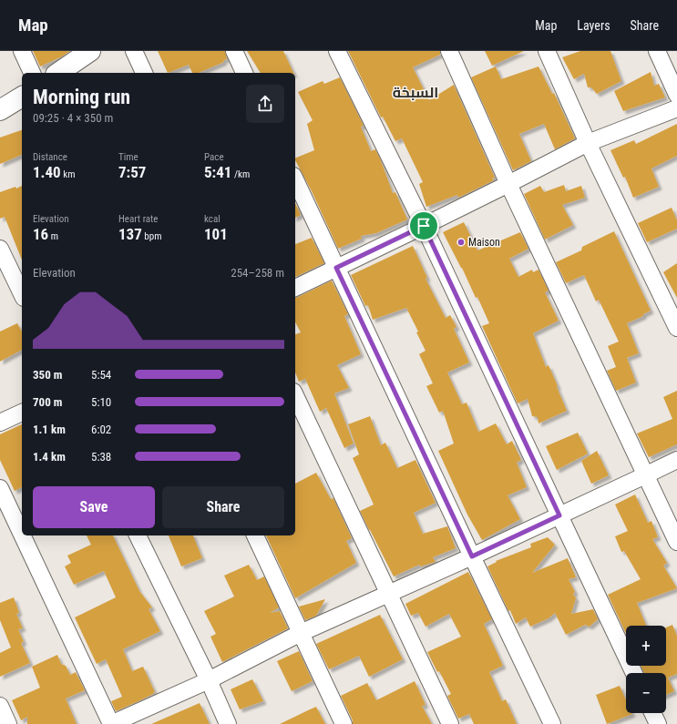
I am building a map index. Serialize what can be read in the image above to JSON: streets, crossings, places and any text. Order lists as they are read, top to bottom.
{
  "districts": ["السبخة"],
  "places": ["Maison"],
  "page": {
    "header": "Map",
    "nav": ["Map", "Layers", "Share"],
    "heading": ["Morning run", "09:25 · 4 × 350 m"],
    "stats": [
      ["Distance", "1.40 km"],
      ["Time", "7:57"],
      ["Pace", "5:41 /km"],
      ["Elevation", "16 m"],
      ["Heart rate", "137 bpm"],
      ["kcal", "101"]
    ],
    "chart": ["Elevation", "254–258 m"],
    "list": [
      {
        "name": "350 m",
        "note": "5:54"
      },
      {
        "name": "700 m",
        "note": "5:10"
      },
      {
        "name": "1.1 km",
        "note": "6:02"
      },
      {
        "name": "1.4 km",
        "note": "5:38"
      }
    ],
    "buttons": ["Save", "Share"],
    "map_buttons": ["+", "−"]
  }
}
